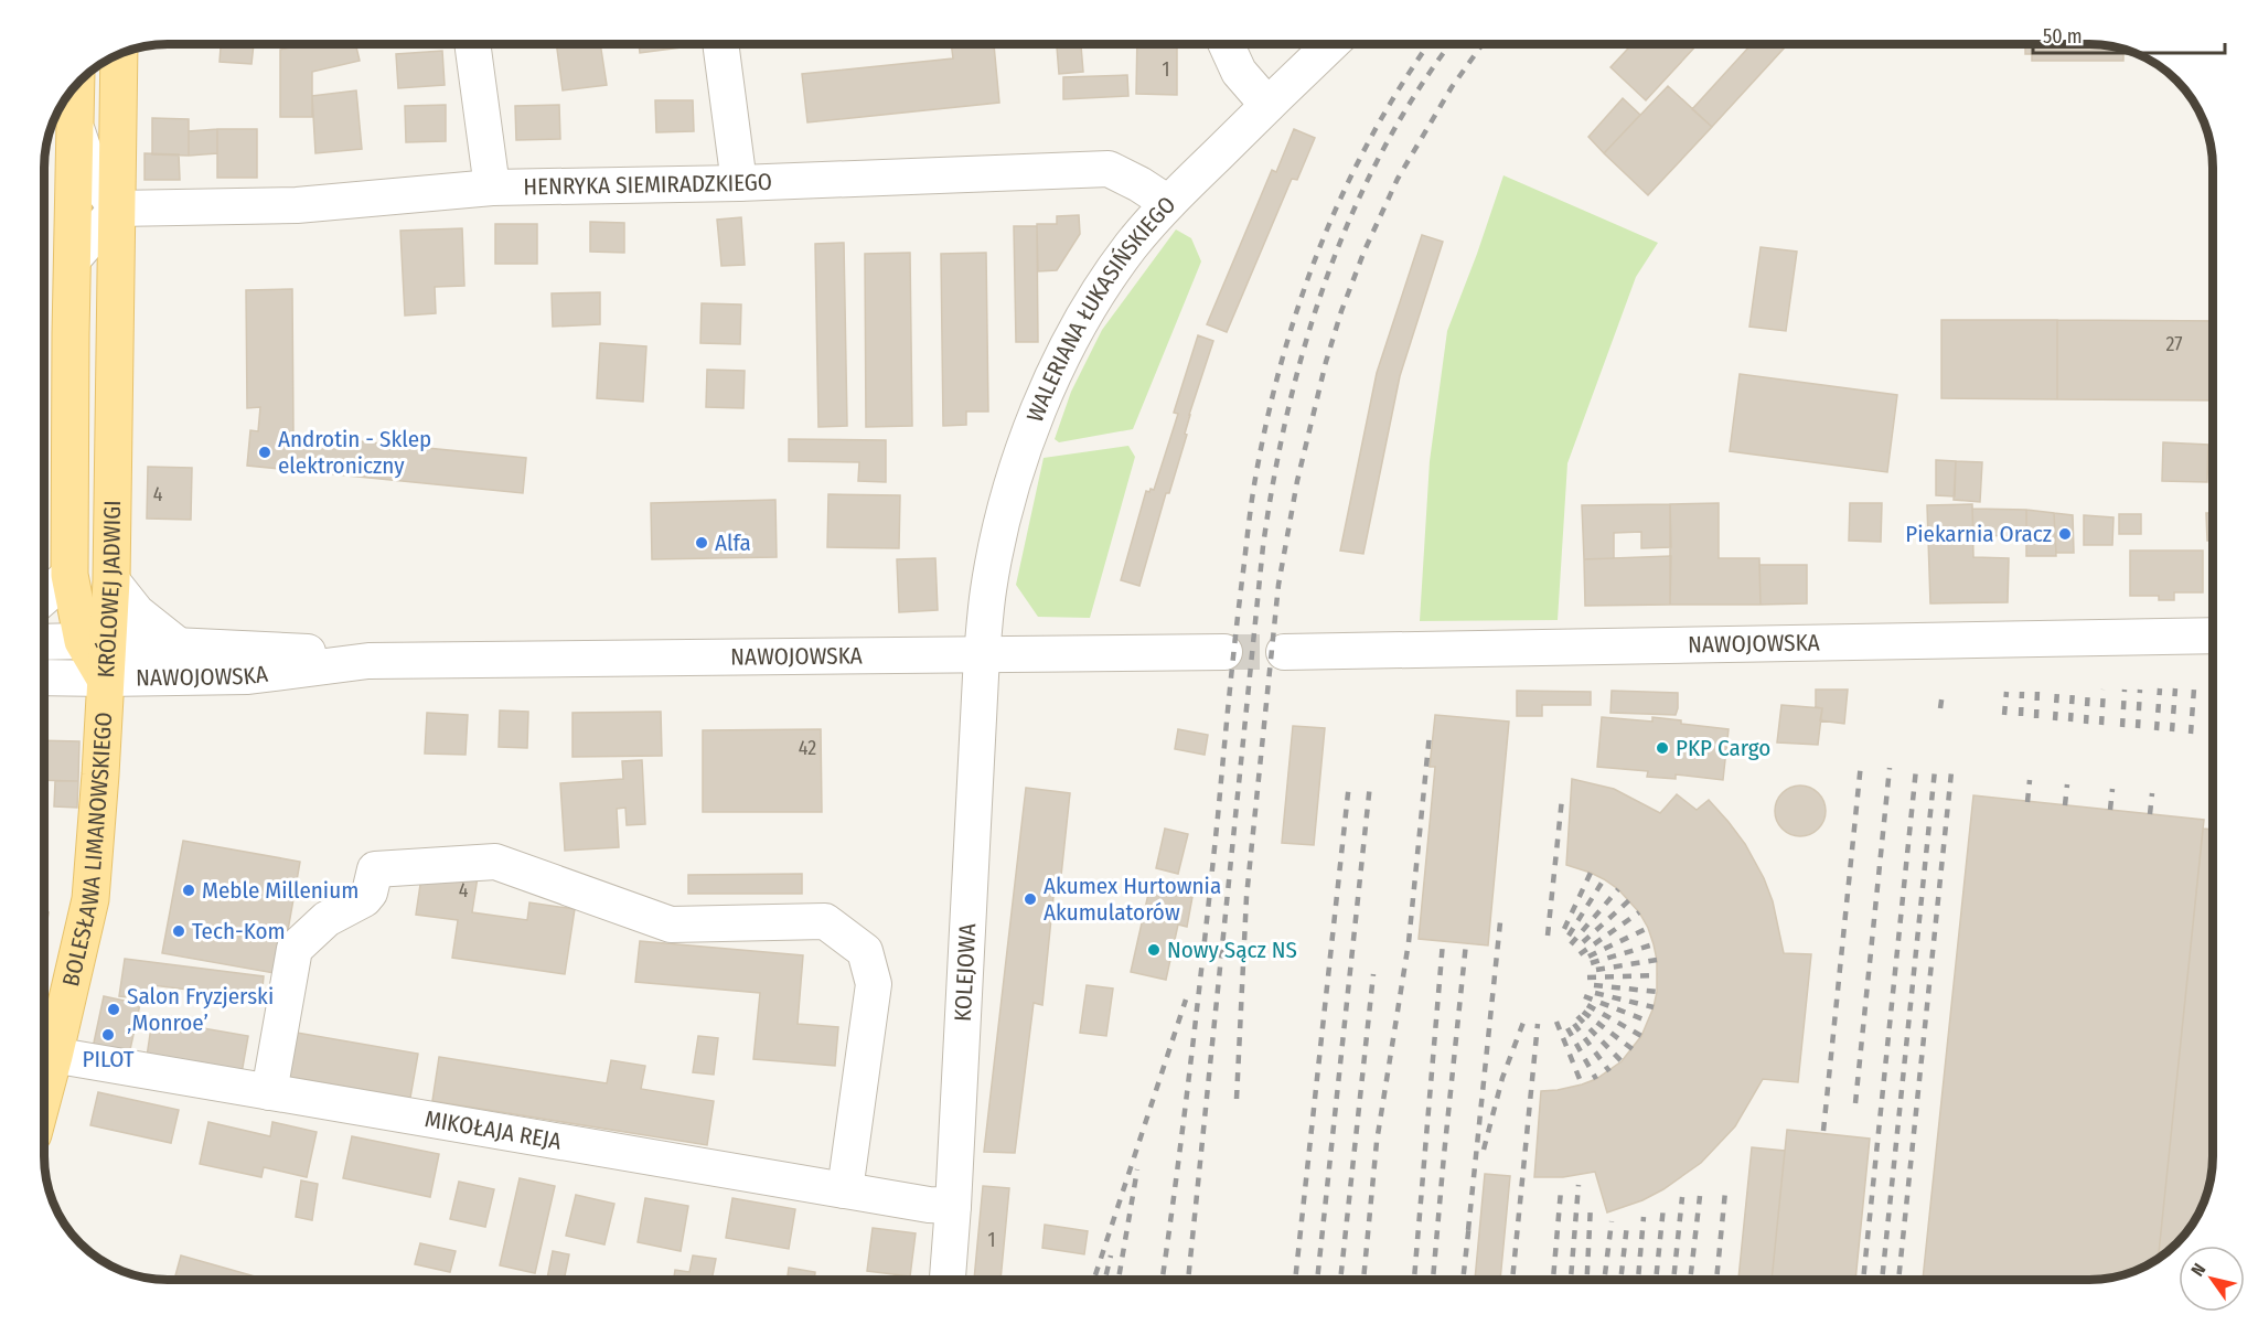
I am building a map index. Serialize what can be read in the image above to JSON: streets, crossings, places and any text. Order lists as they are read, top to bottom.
{
  "streets": {
    "main road": ["KRÓLOWEJ JADWIGI", "BOLESŁAWA LIMANOWSKIEGO"],
    "street": [
      "HENRYKA SIEMIRADZKIEGO",
      "WALERIANA ŁUKASIŃSKIEGO",
      "NAWOJOWSKA",
      "KOLEJOWA",
      "MIKOŁAJA REJA"
    ]
  },
  "crossings": [
    ["HENRYKA SIEMIRADZKIEGO", "WALERIANA ŁUKASIŃSKIEGO"],
    ["HENRYKA SIEMIRADZKIEGO", "KRÓLOWEJ JADWIGI"],
    ["WALERIANA ŁUKASIŃSKIEGO", "NAWOJOWSKA"],
    ["WALERIANA ŁUKASIŃSKIEGO", "KOLEJOWA"],
    ["KRÓLOWEJ JADWIGI", "NAWOJOWSKA"],
    ["KRÓLOWEJ JADWIGI", "BOLESŁAWA LIMANOWSKIEGO"],
    ["NAWOJOWSKA", "BOLESŁAWA LIMANOWSKIEGO"],
    ["NAWOJOWSKA", "KOLEJOWA"],
    ["KOLEJOWA", "MIKOŁAJA REJA"]
  ],
  "places": [
    "Androtin - Sklep elektroniczny",
    "Piekarnia Oracz",
    "Alfa",
    "PKP Cargo",
    "Meble Millenium",
    "Akumex Hurtownia Akumulatorów",
    "Tech-Kom",
    "Nowy Sącz NS",
    "Salon Fryzjerski ‚Monroe’",
    "PILOT"
  ],
  "house_numbers": [
    "1",
    "27",
    "4",
    "42",
    "4",
    "1"
  ],
  "scale_bar": "50 m",
  "north": "top left"
}
